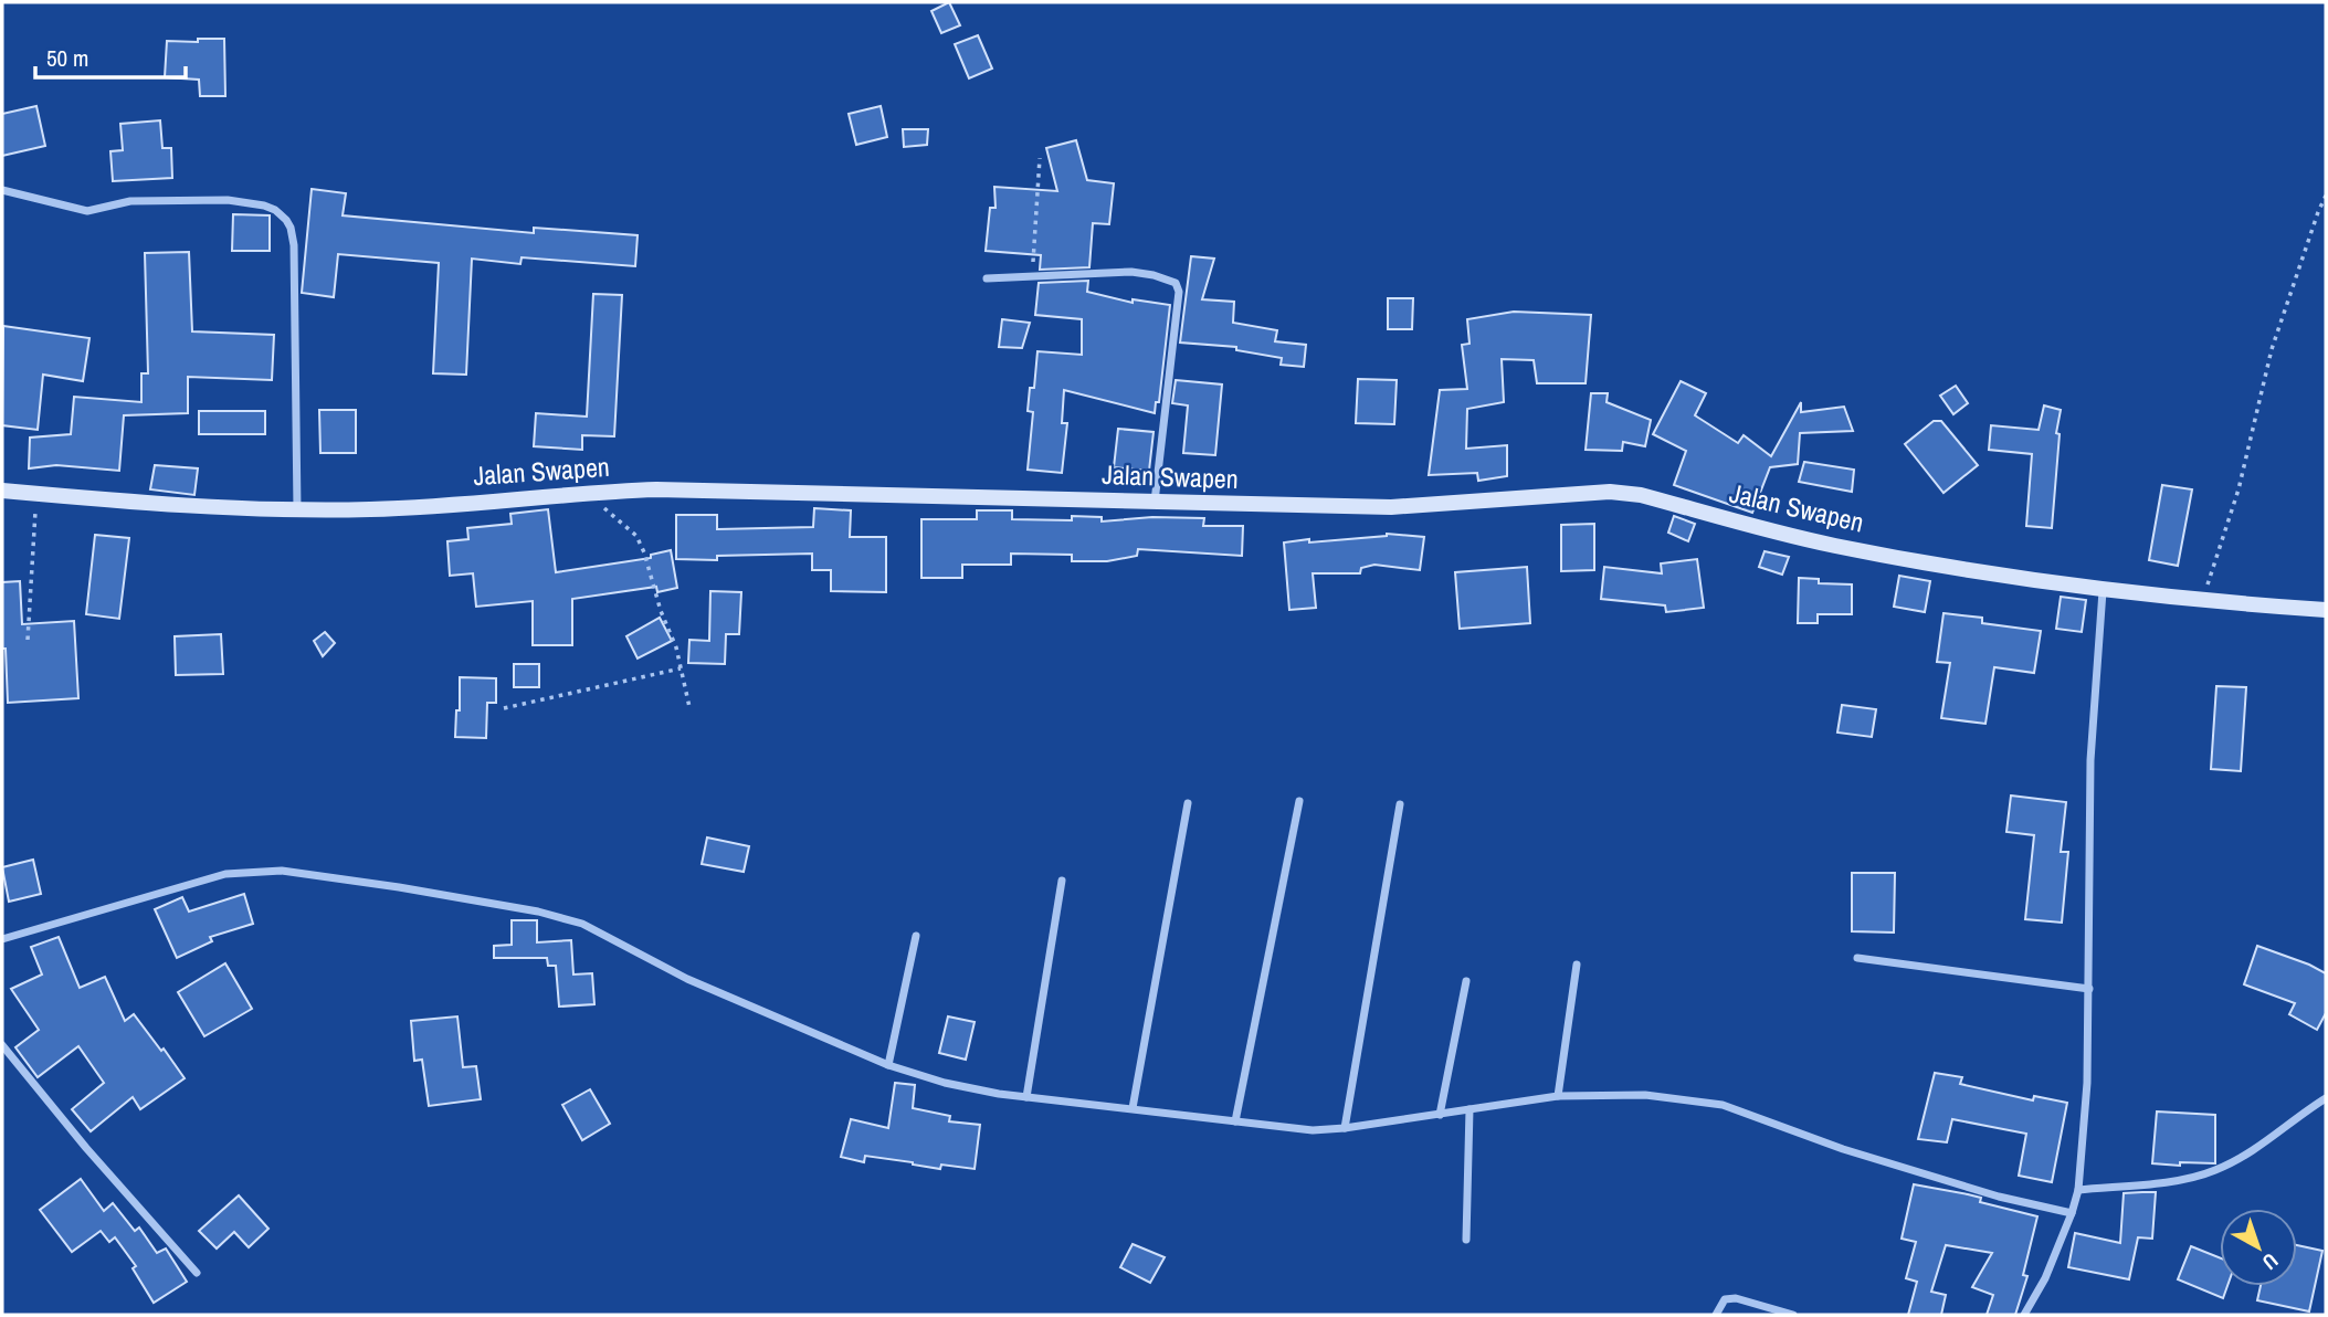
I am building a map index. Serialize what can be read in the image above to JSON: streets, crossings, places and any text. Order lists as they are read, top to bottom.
{
  "streets": {
    "main road": ["Jalan Swapen"]
  },
  "scale_bar": "50 m",
  "north": "bottom right"
}
